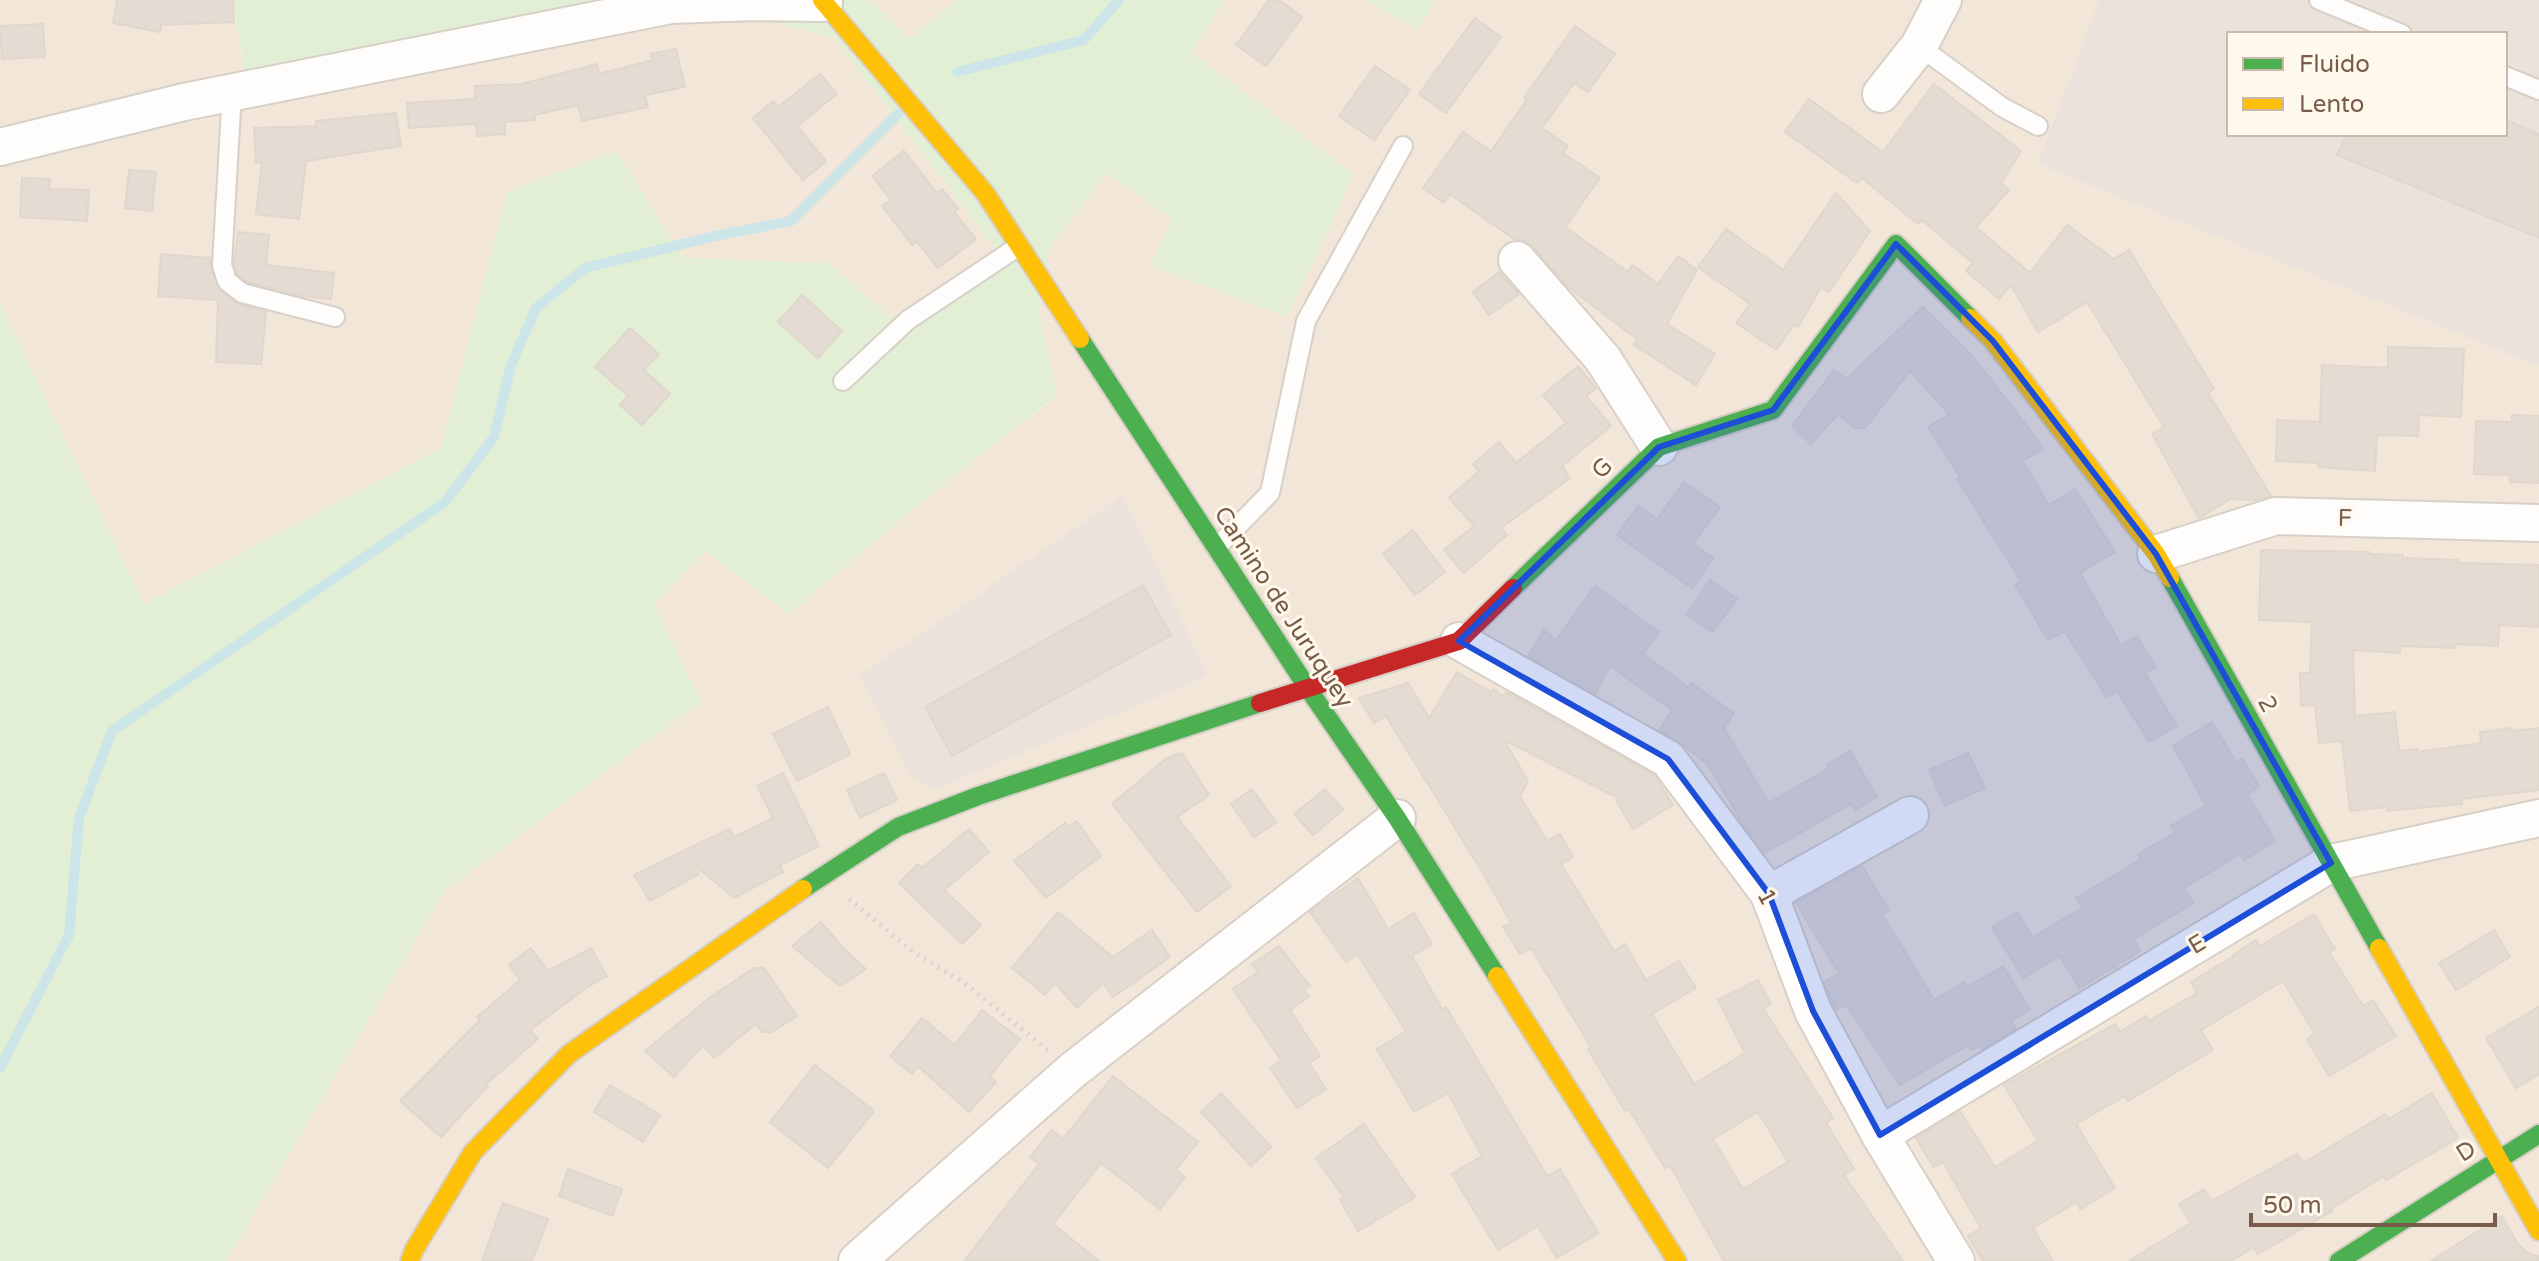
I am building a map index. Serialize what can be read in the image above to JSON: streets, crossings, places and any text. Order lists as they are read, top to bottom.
{
  "streets": {
    "street": [
      "G",
      "F",
      "Camino de Juruquey",
      "2",
      "1",
      "E",
      "D"
    ]
  },
  "crossings": [
    ["G", "Camino de Juruquey"],
    ["G", "2"],
    ["G", "1"],
    ["F", "2"],
    ["2", "E"],
    ["2", "D"],
    ["1", "E"]
  ],
  "legend": ["Fluido", "Lento"],
  "scale_bar": "50 m"
}
